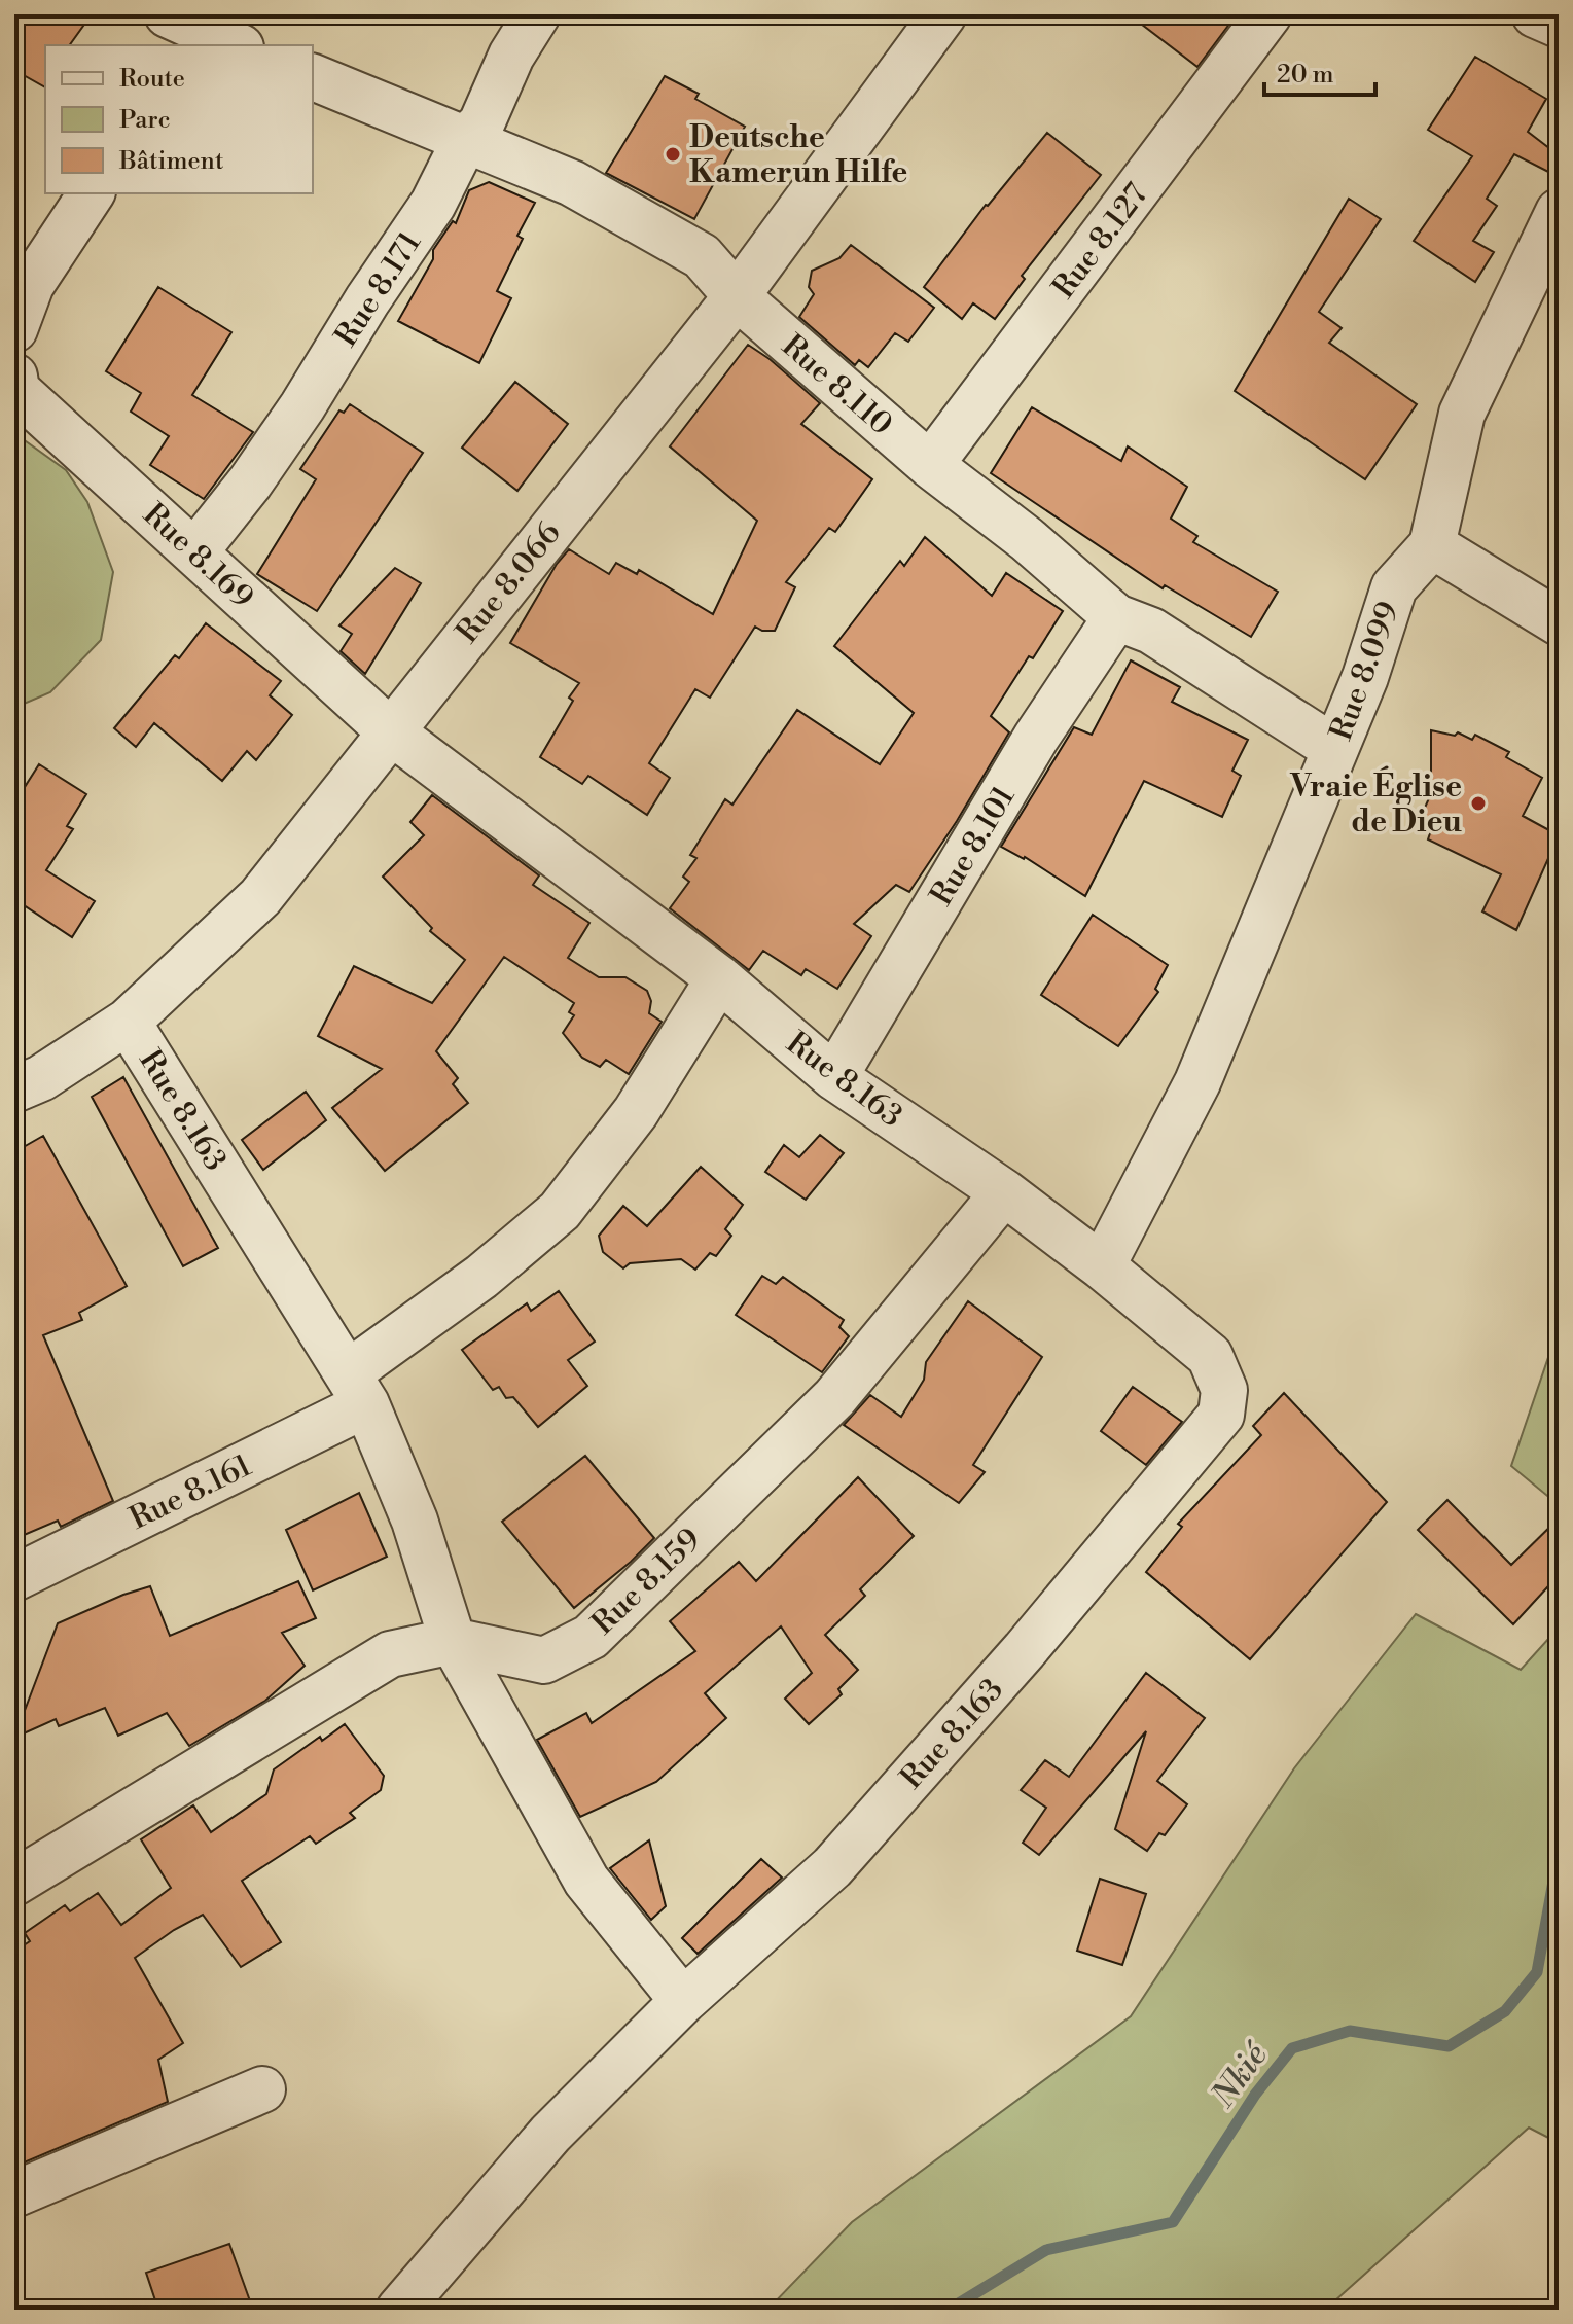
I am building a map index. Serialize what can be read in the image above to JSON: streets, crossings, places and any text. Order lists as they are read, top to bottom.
{
  "streets": {
    "street": [
      "Rue 8.127",
      "Rue 8.171",
      "Rue 8.110",
      "Rue 8.169",
      "Rue 8.066",
      "Rue 8.099",
      "Rue 8.101",
      "Rue 8.163",
      "Rue 8.161",
      "Rue 8.159"
    ]
  },
  "crossings": [
    ["Rue 8.127", "Rue 8.110"],
    ["Rue 8.171", "Rue 8.110"],
    ["Rue 8.171", "Rue 8.169"],
    ["Rue 8.110", "Rue 8.066"],
    ["Rue 8.110", "Rue 8.099"],
    ["Rue 8.110", "Rue 8.101"],
    ["Rue 8.169", "Rue 8.066"],
    ["Rue 8.169", "Rue 8.163"],
    ["Rue 8.066", "Rue 8.163"],
    ["Rue 8.099", "Rue 8.163"],
    ["Rue 8.101", "Rue 8.163"],
    ["Rue 8.163", "Rue 8.161"],
    ["Rue 8.163", "Rue 8.159"]
  ],
  "water": ["Nkié"],
  "places": ["Deutsche Kamerun Hilfe", "Vraie Église de Dieu"],
  "legend": ["Route", "Parc", "Bâtiment"],
  "scale_bar": "20 m"
}
